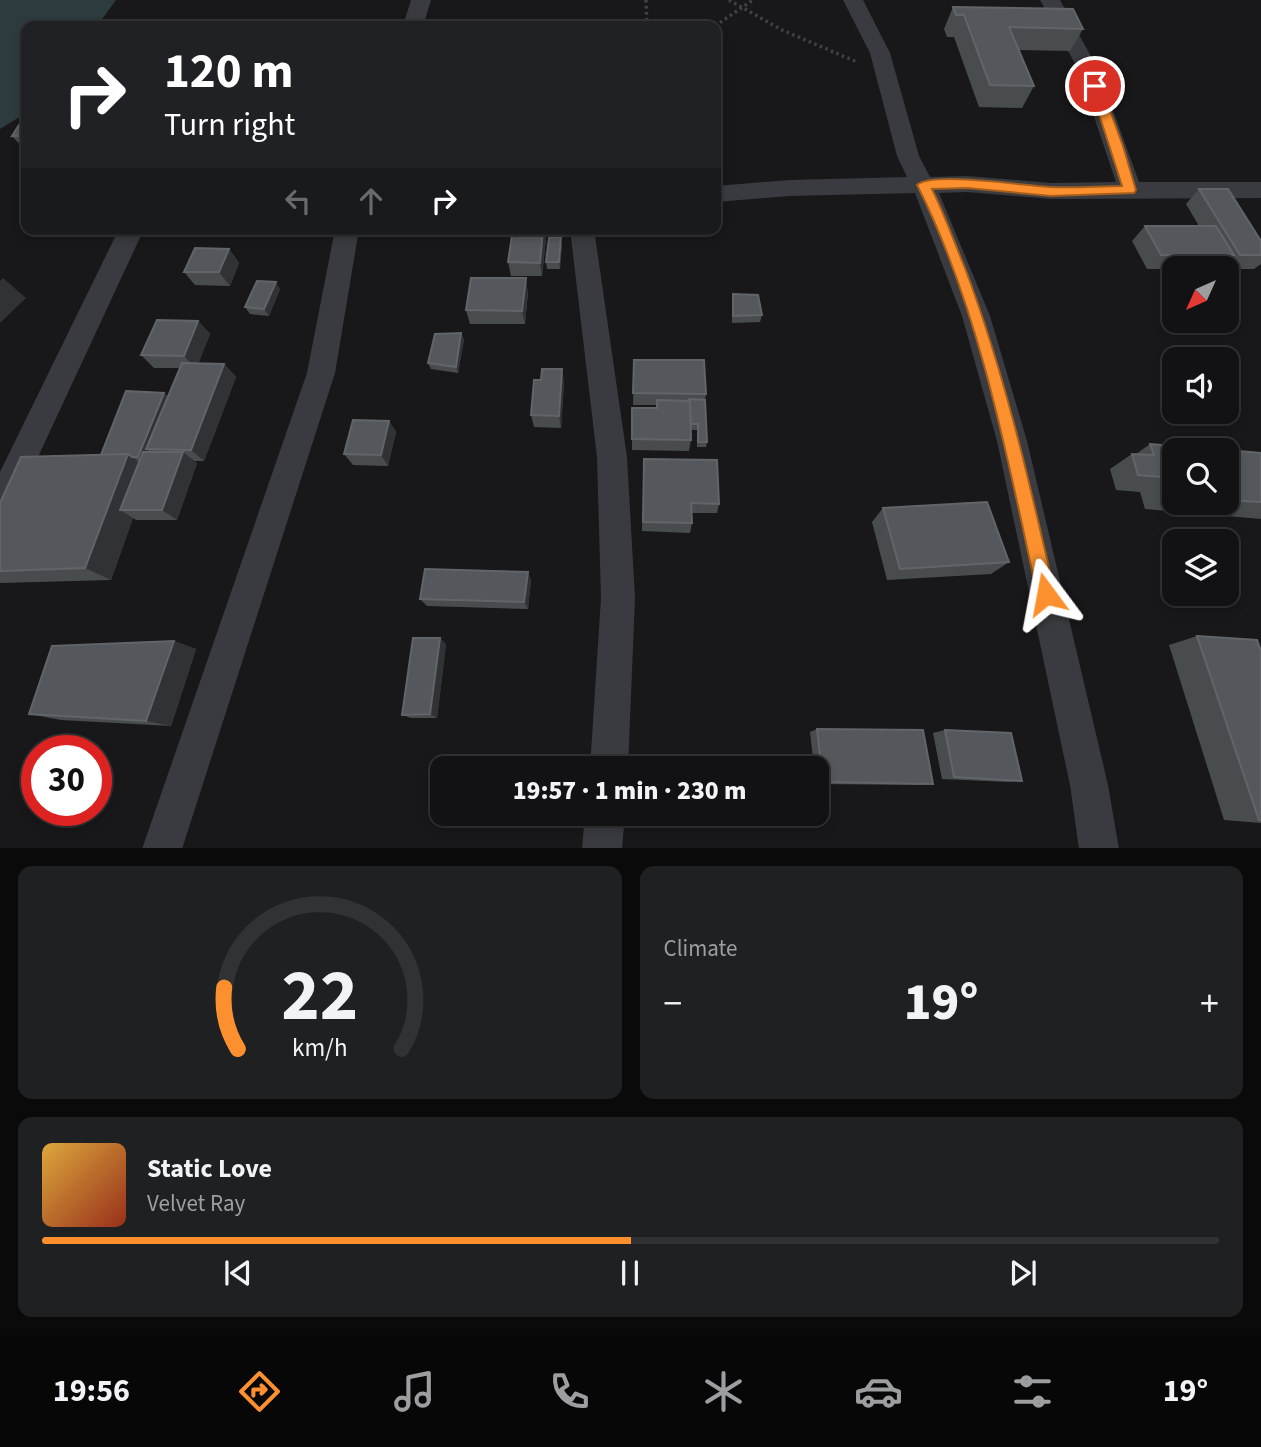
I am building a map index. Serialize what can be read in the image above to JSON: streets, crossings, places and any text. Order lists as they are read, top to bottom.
{
  "north": "bottom left",
  "page": {
    "turn": ["120 m", "Turn right"],
    "limit": "30",
    "trip": "19:57 · 1 min · 230 m",
    "tile": "Climate",
    "heat": ["−", "19°", "+"],
    "song": ["Static Love", "Velvet Ray"],
    "tabs": ["19:56", "19°"],
    "gauge": ["22", "km/h"]
  }
}
